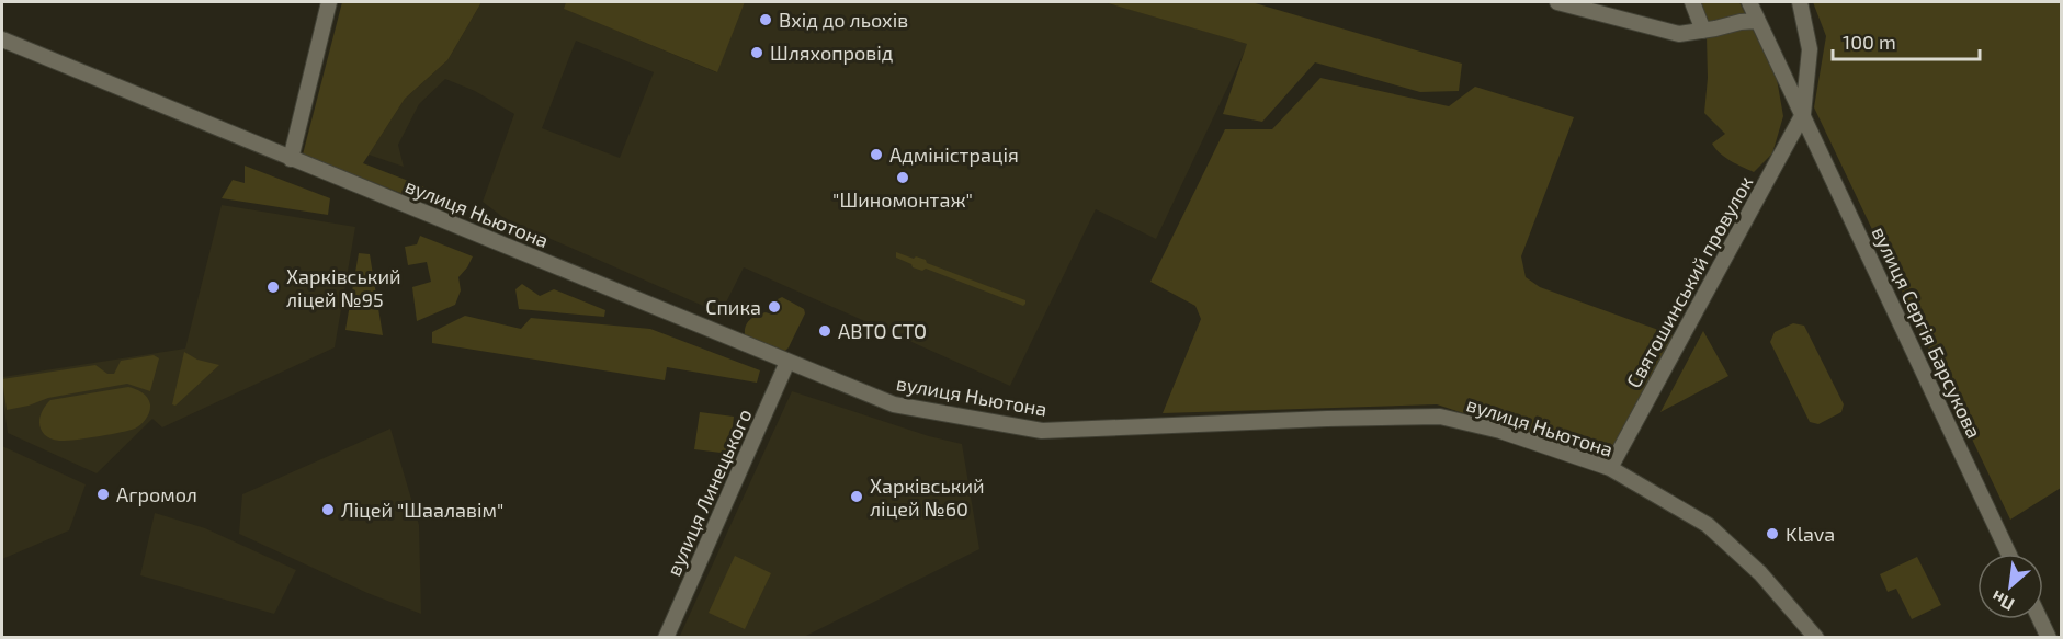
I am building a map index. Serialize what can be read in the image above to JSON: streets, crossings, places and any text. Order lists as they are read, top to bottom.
{
  "streets": {
    "street": [
      "вулиця Ньютона",
      "Святошинський провулок",
      "вулиця Сергія Барсукова",
      "вулиця Линецького"
    ]
  },
  "crossings": [
    ["вулиця Ньютона", "Святошинський провулок"],
    ["вулиця Ньютона", "вулиця Линецького"],
    ["Святошинський провулок", "вулиця Сергія Барсукова"]
  ],
  "places": [
    "Вхід до льохів",
    "Шляхопровід",
    "Адміністрація",
    "\"Шиномонтаж\"",
    "Харківський ліцей №95",
    "Спика",
    "АВТО СТО",
    "Агромол",
    "Харківський ліцей №60",
    "Ліцей \"Шаалавім\"",
    "Klava"
  ],
  "scale_bar": "100 m",
  "north": "bottom left"
}
